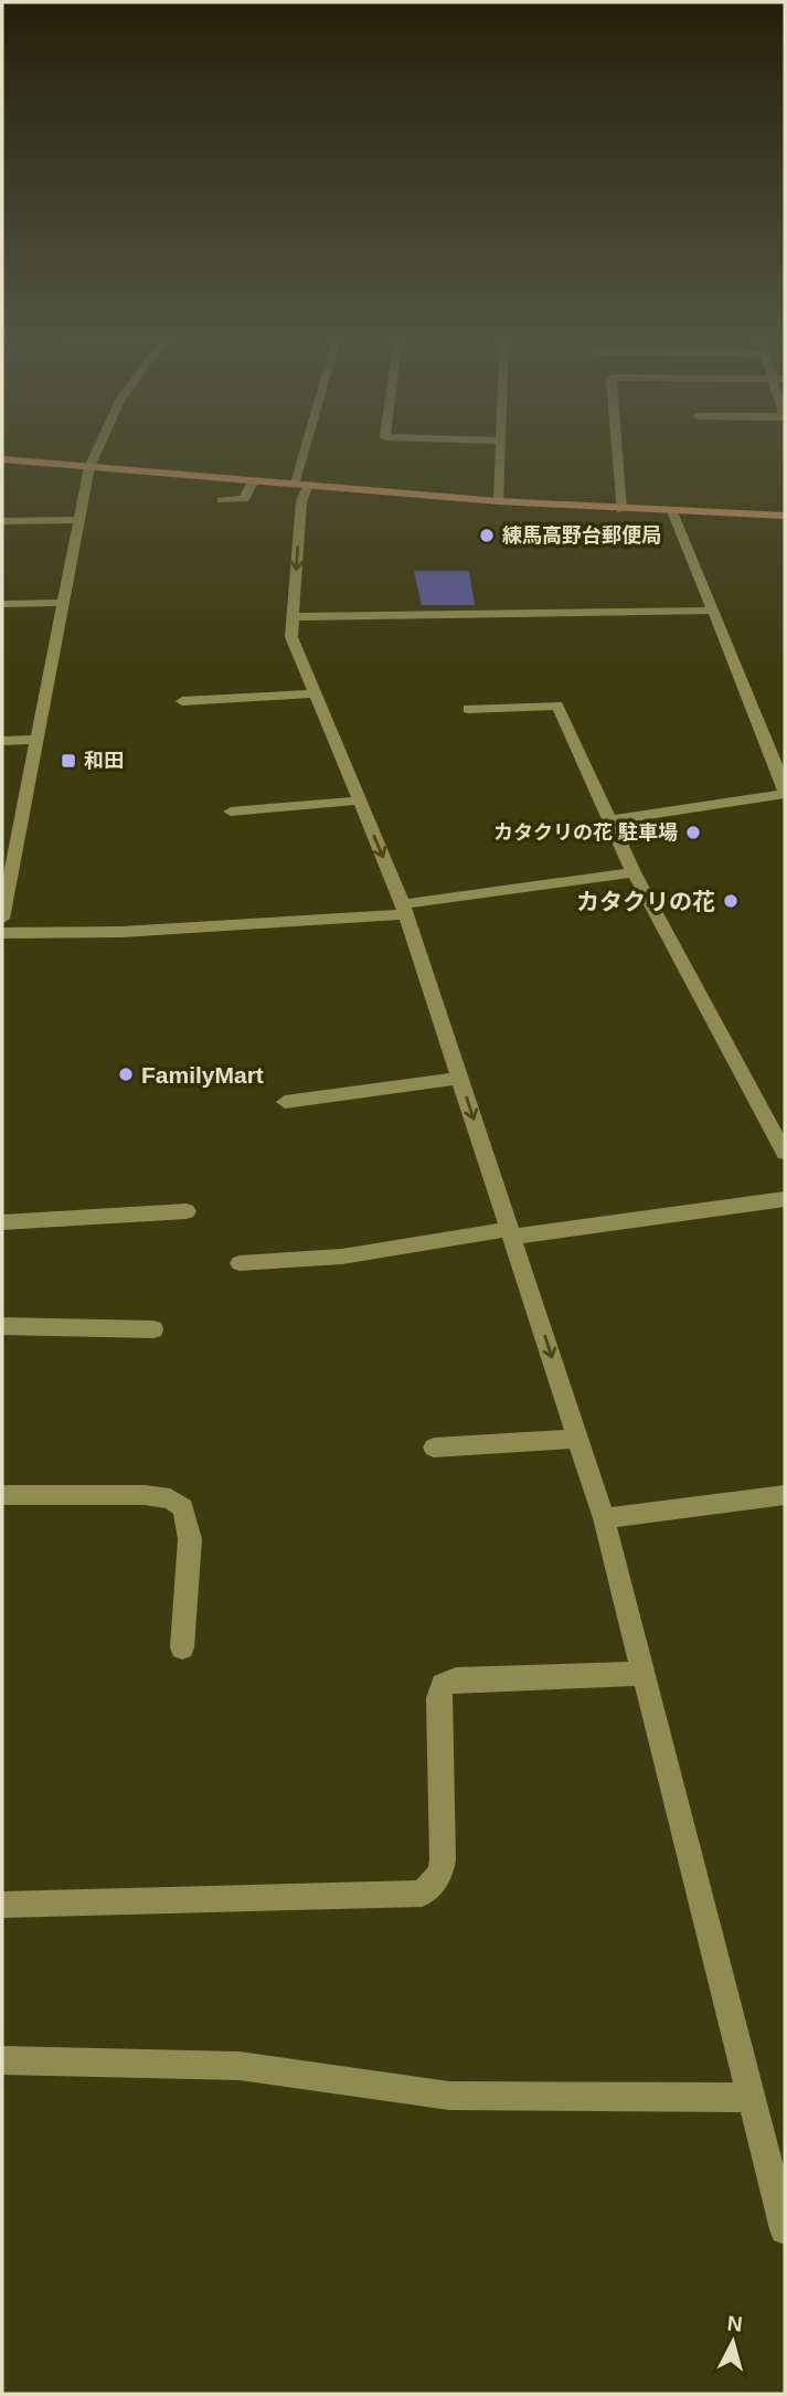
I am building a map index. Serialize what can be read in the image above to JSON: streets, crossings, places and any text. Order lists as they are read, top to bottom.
{
  "places": {
    "other": [
      "練馬高野台郵便局",
      "カタクリの花 駐車場",
      "カタクリの花",
      "FamilyMart"
    ],
    "transit": ["和田"]
  },
  "north": "top"
}
